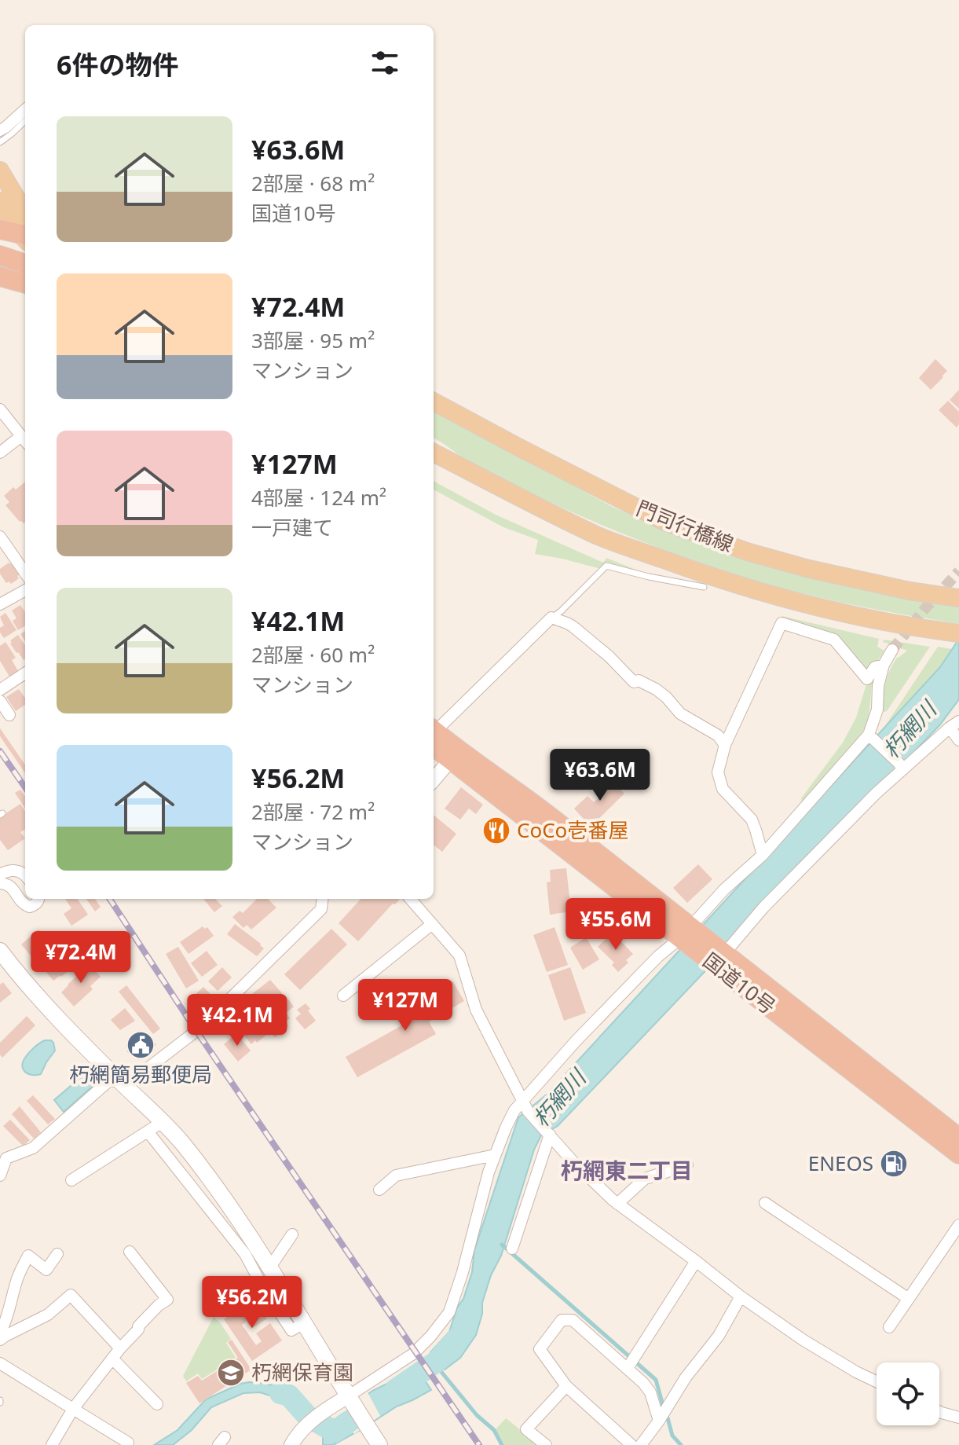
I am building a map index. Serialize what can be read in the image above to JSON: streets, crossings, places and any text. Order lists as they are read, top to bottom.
{
  "streets": {
    "highway": ["国道10号"],
    "main road": ["門司行橋線"]
  },
  "districts": ["朽網東二丁目"],
  "water": ["朽網川"],
  "places": {
    "restaurant": ["CoCo壱番屋"],
    "public building": ["朽網簡易郵便局"],
    "fuel station": ["ENEOS"],
    "school or university": ["朽網保育園"]
  },
  "page": {
    "heading": "6件の物件",
    "list": [
      {
        "name": "¥63.6M",
        "note": "2部屋 · 68 m² · 国道10号"
      },
      {
        "name": "¥72.4M",
        "note": "3部屋 · 95 m² · マンション"
      },
      {
        "name": "¥127M",
        "note": "4部屋 · 124 m² · 一戸建て"
      },
      {
        "name": "¥42.1M",
        "note": "2部屋 · 60 m² · マンション"
      },
      {
        "name": "¥56.2M",
        "note": "2部屋 · 72 m² · マンション"
      }
    ],
    "price": [
      "¥63.6M",
      "¥55.6M",
      "¥72.4M",
      "¥127M",
      "¥42.1M",
      "¥56.2M"
    ]
  }
}
